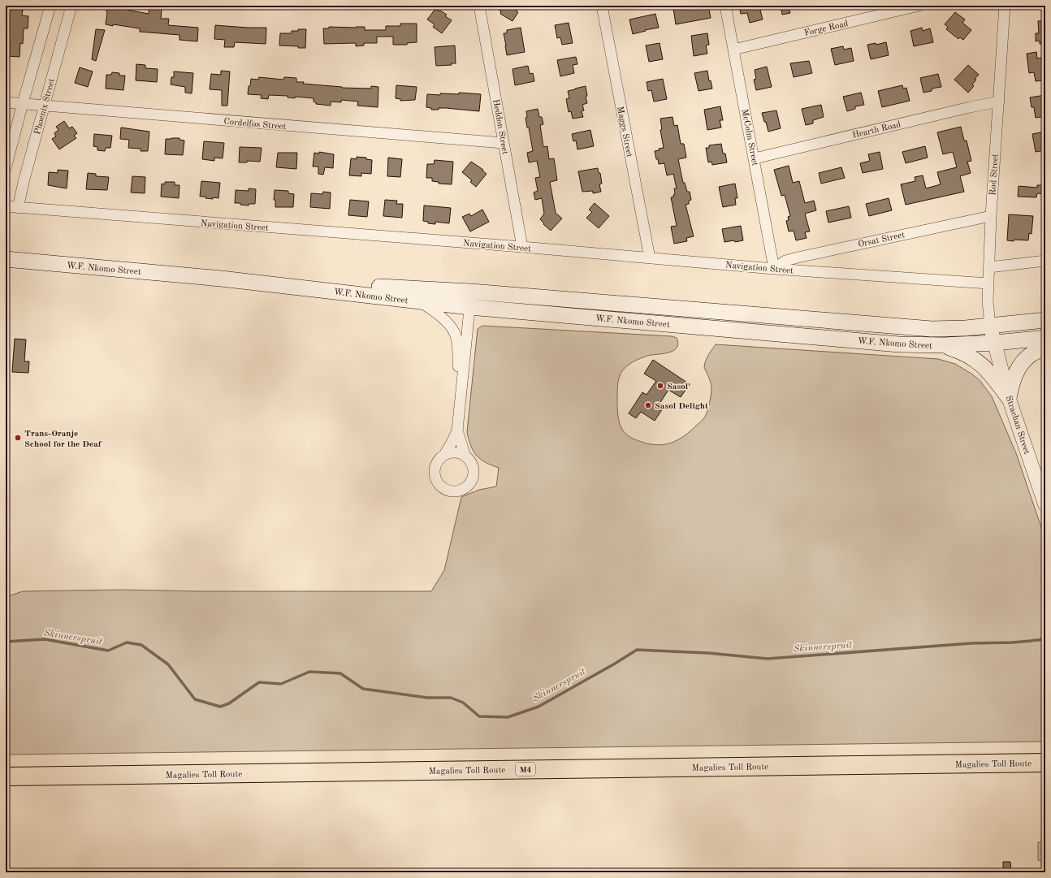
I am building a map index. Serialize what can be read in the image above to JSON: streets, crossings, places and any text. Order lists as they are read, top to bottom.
{
  "streets": {
    "highway": ["Magalies Toll Route", "M4"],
    "main road": ["W.F. Nkomo Street"],
    "street": [
      "Forge Road",
      "Phoenix Street",
      "Cordelfos Street",
      "Heddon Street",
      "Hearth Road",
      "Maggs Street",
      "McColm Street",
      "Rod Street",
      "Navigation Street",
      "Orsat Street",
      "Strachan Street"
    ]
  },
  "crossings": [
    ["Forge Road", "McColm Street"],
    ["Phoenix Street", "Cordelfos Street"],
    ["Phoenix Street", "Navigation Street"],
    ["Cordelfos Street", "Heddon Street"],
    ["Heddon Street", "Navigation Street"],
    ["Hearth Road", "McColm Street"],
    ["Hearth Road", "Rod Street"],
    ["Maggs Street", "Navigation Street"],
    ["McColm Street", "Navigation Street"],
    ["McColm Street", "Orsat Street"],
    ["Rod Street", "Navigation Street"],
    ["Rod Street", "Orsat Street"],
    ["Rod Street", "W.F. Nkomo Street"],
    ["Rod Street", "Strachan Street"],
    ["Navigation Street", "Orsat Street"],
    ["W.F. Nkomo Street", "Strachan Street"]
  ],
  "water": ["Skinnerspruit"],
  "places": ["Sasol", "Sasol Delight", "Trans-Oranje School for the Deaf"]
}
